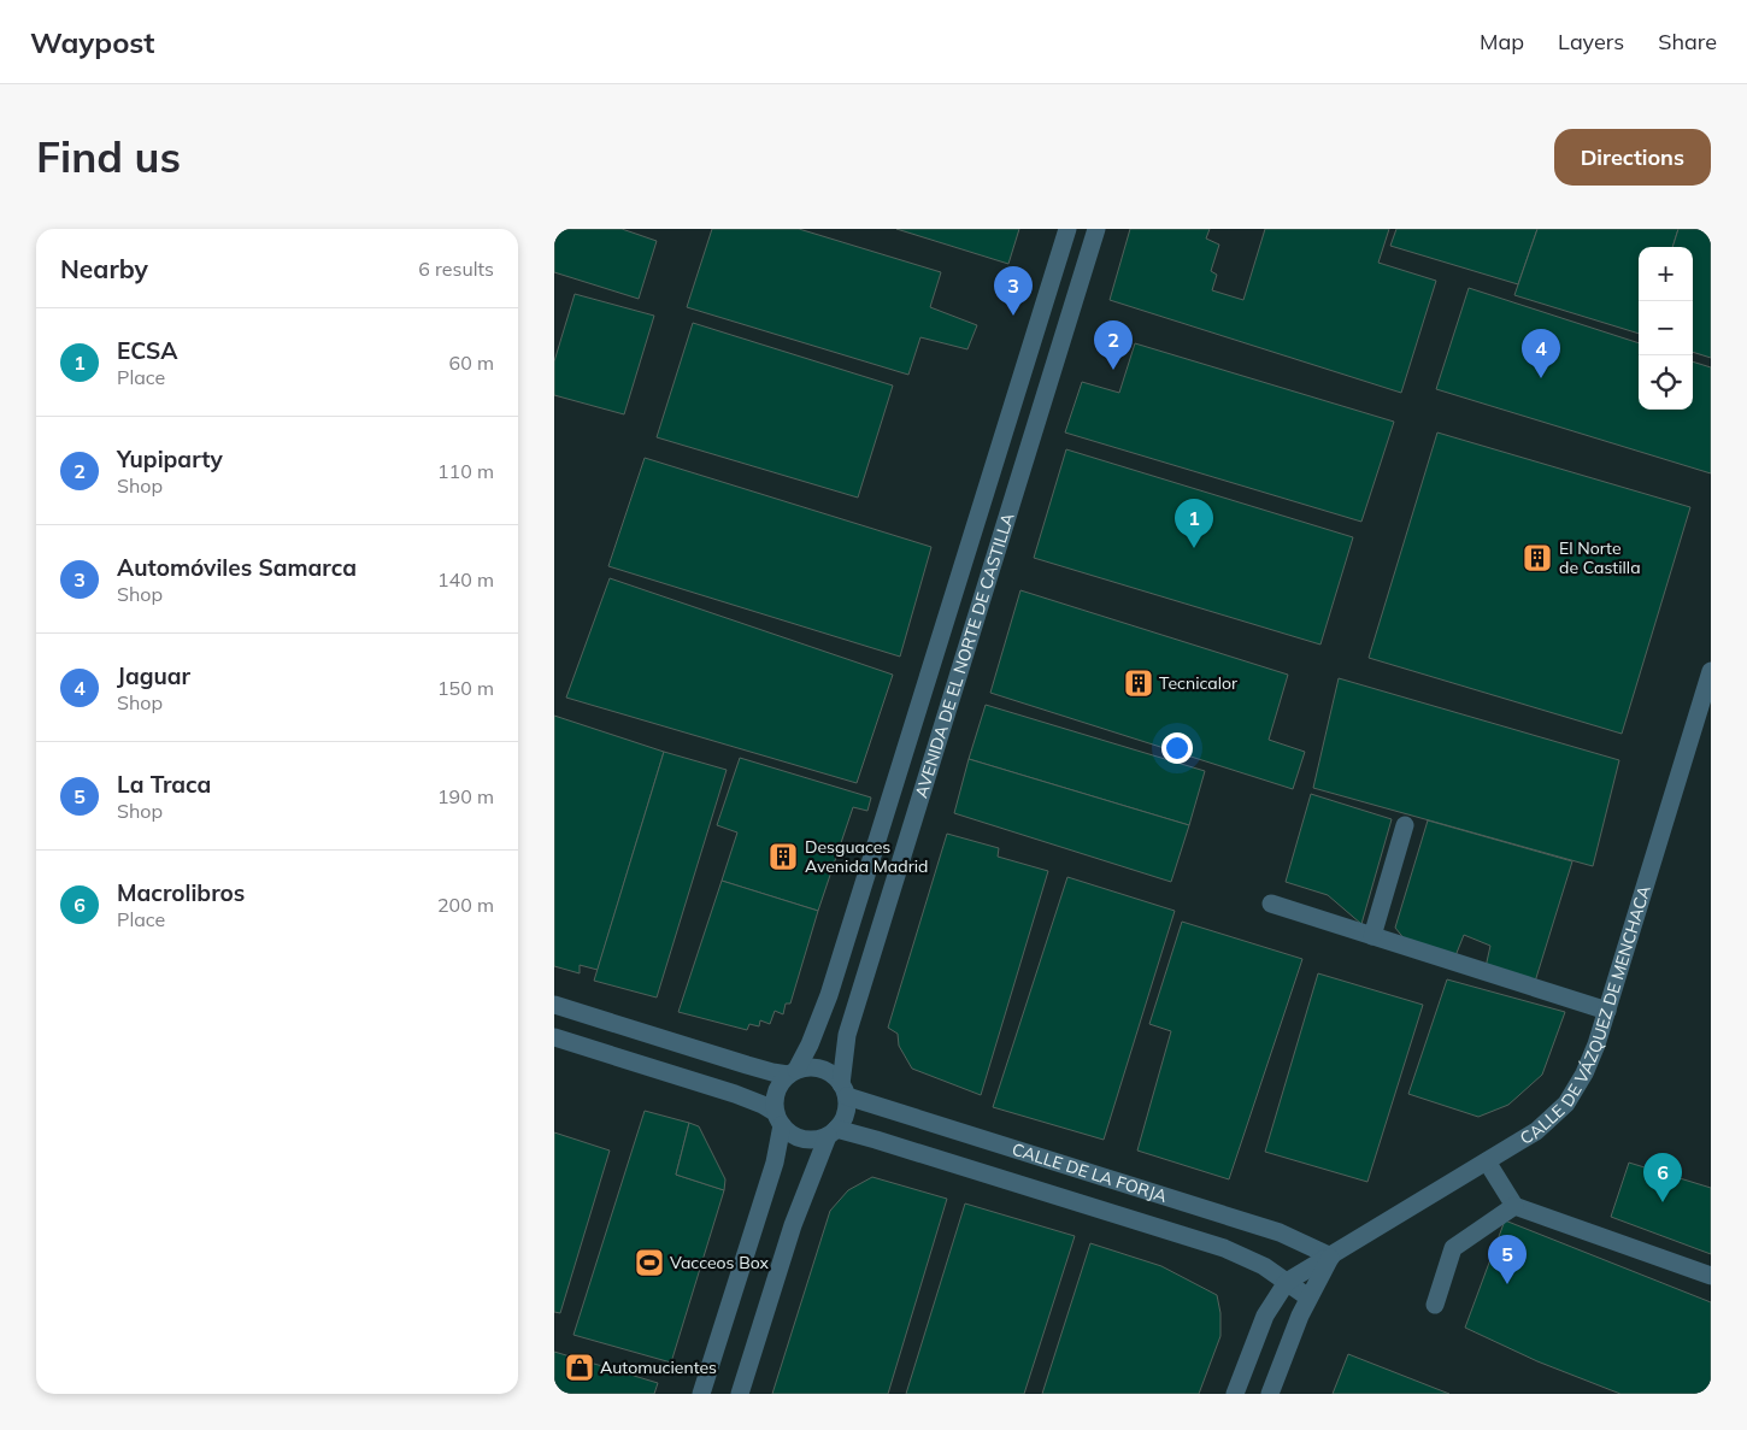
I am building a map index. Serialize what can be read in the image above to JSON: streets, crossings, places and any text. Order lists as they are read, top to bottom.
{
  "streets": {
    "street": ["AVENIDA DE EL NORTE DE CASTILLA", "CALLE DE VÁZQUEZ DE MENCHACA", "CALLE DE LA FORJA"]
  },
  "crossings": [
    ["AVENIDA DE EL NORTE DE CASTILLA", "CALLE DE LA FORJA"],
    ["CALLE DE VÁZQUEZ DE MENCHACA", "CALLE DE LA FORJA"]
  ],
  "places": {
    "building": ["El Norte de Castilla", "Tecnicalor", "Desguaces Avenida Madrid"],
    "sports": ["Vacceos Box"],
    "shop": ["Automucientes"]
  },
  "page": {
    "header": "Waypost",
    "nav": ["Map", "Layers", "Share"],
    "buttons": "Directions",
    "title": "Find us",
    "heading": ["Nearby", "6 results"],
    "map_buttons": ["+", "−"],
    "pins": [
      "3",
      "2",
      "4",
      "1",
      "6",
      "5"
    ],
    "list": [
      {
        "mark": "1",
        "name": "ECSA",
        "note": "Place",
        "value": "60 m"
      },
      {
        "mark": "2",
        "name": "Yupiparty",
        "note": "Shop",
        "value": "110 m"
      },
      {
        "mark": "3",
        "name": "Automóviles Samarca",
        "note": "Shop",
        "value": "140 m"
      },
      {
        "mark": "4",
        "name": "Jaguar",
        "note": "Shop",
        "value": "150 m"
      },
      {
        "mark": "5",
        "name": "La Traca",
        "note": "Shop",
        "value": "190 m"
      },
      {
        "mark": "6",
        "name": "Macrolibros",
        "note": "Place",
        "value": "200 m"
      }
    ]
  }
}
